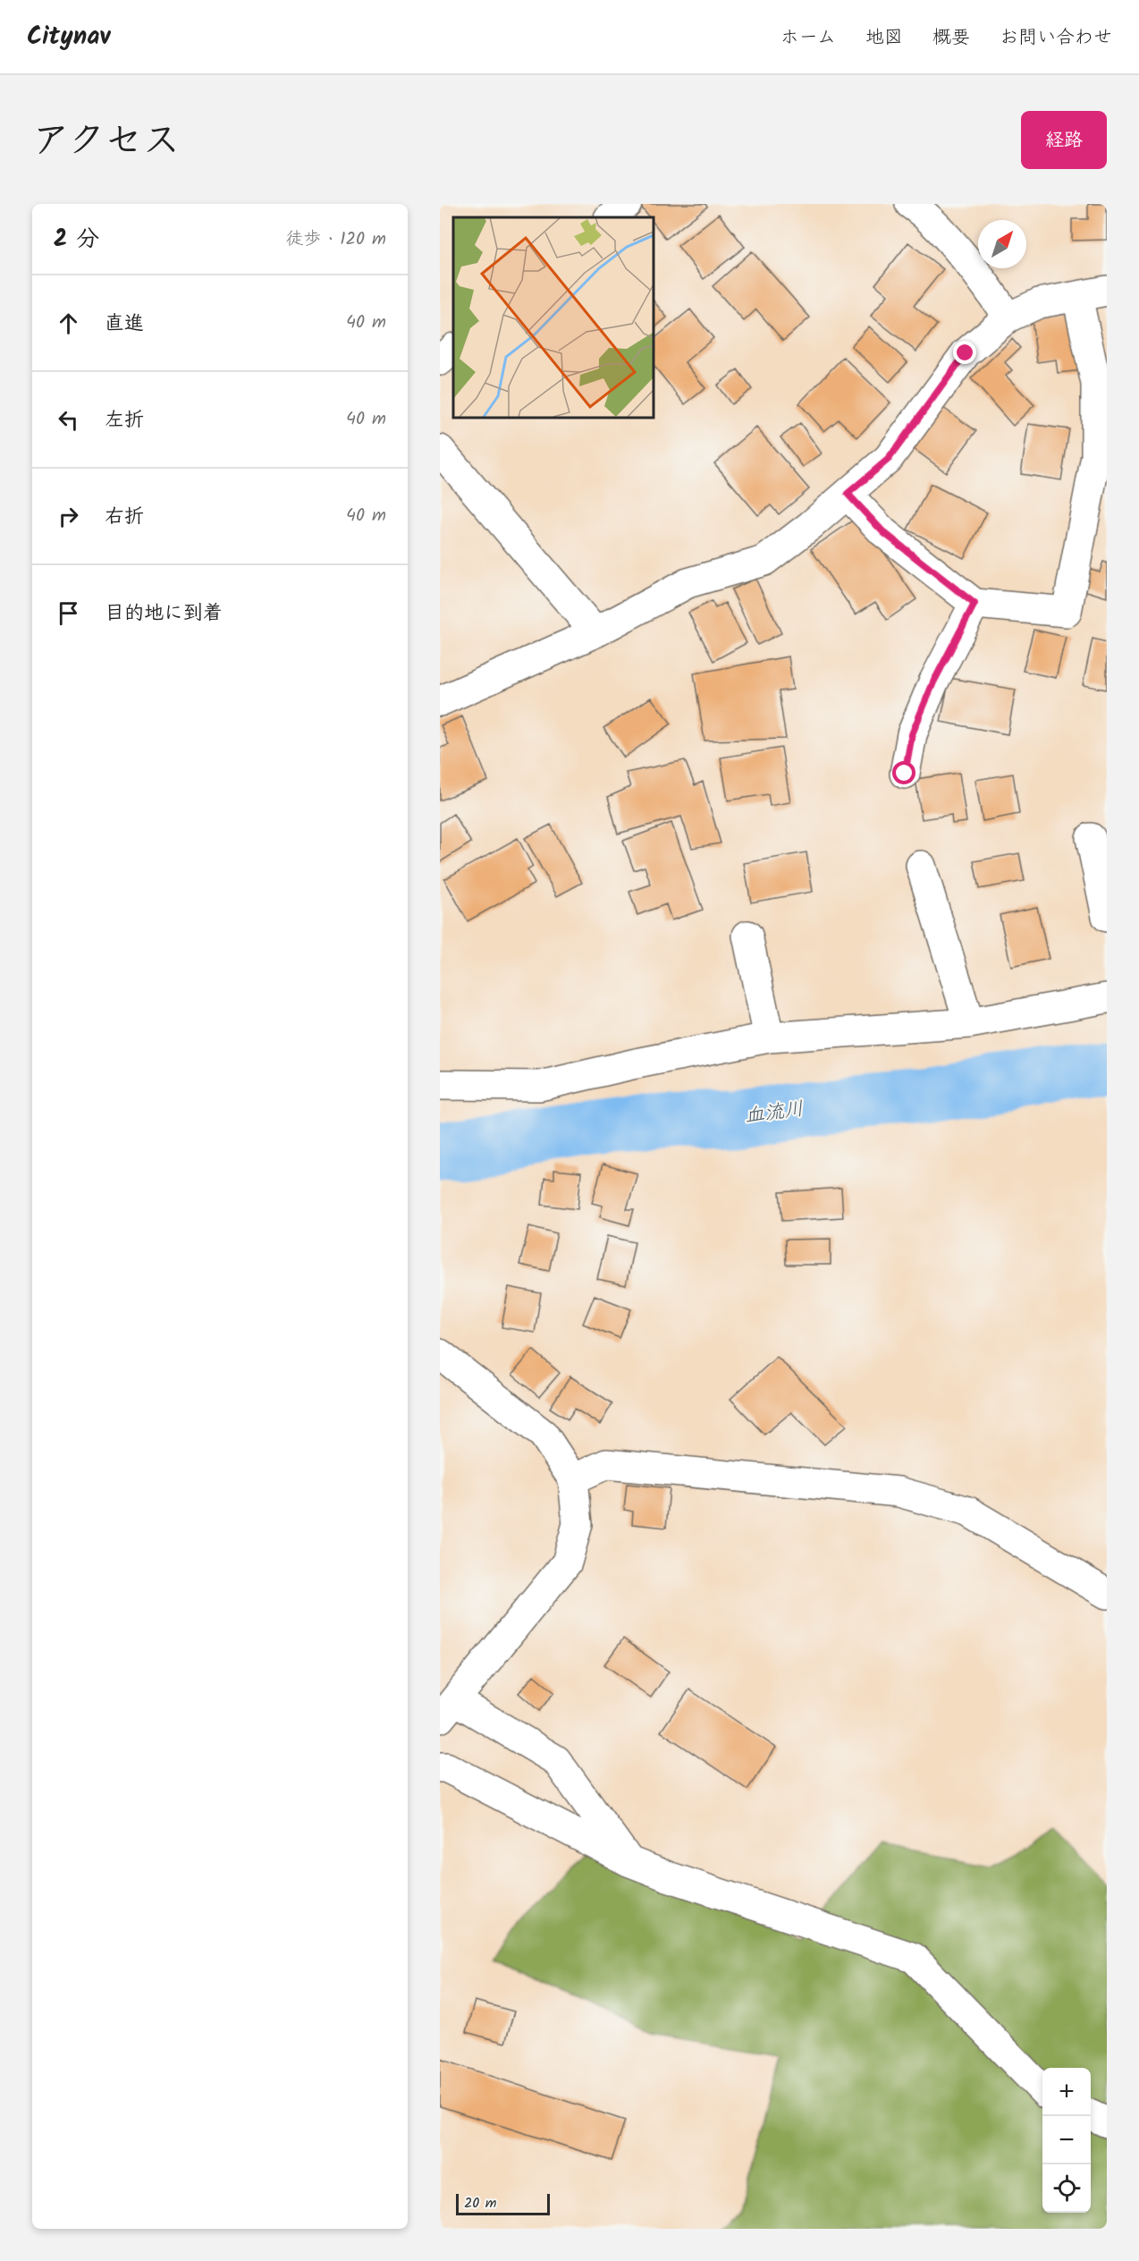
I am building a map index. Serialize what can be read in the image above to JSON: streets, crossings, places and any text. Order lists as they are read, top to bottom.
{
  "water": ["血流川"],
  "scale_bar": "20 m",
  "north": "top right",
  "page": {
    "header": "Citynav",
    "nav": [
      "ホーム",
      "地図",
      "概要",
      "お問い合わせ"
    ],
    "title": "アクセス",
    "buttons": "経路",
    "heading": ["2 分", "徒歩 · 120 m"],
    "list": [
      ["直進", "40 m"],
      ["左折", "40 m"],
      ["右折", "40 m"],
      "目的地に到着"
    ],
    "map_buttons": ["+", "−"],
    "scale": "20 m"
  }
}
